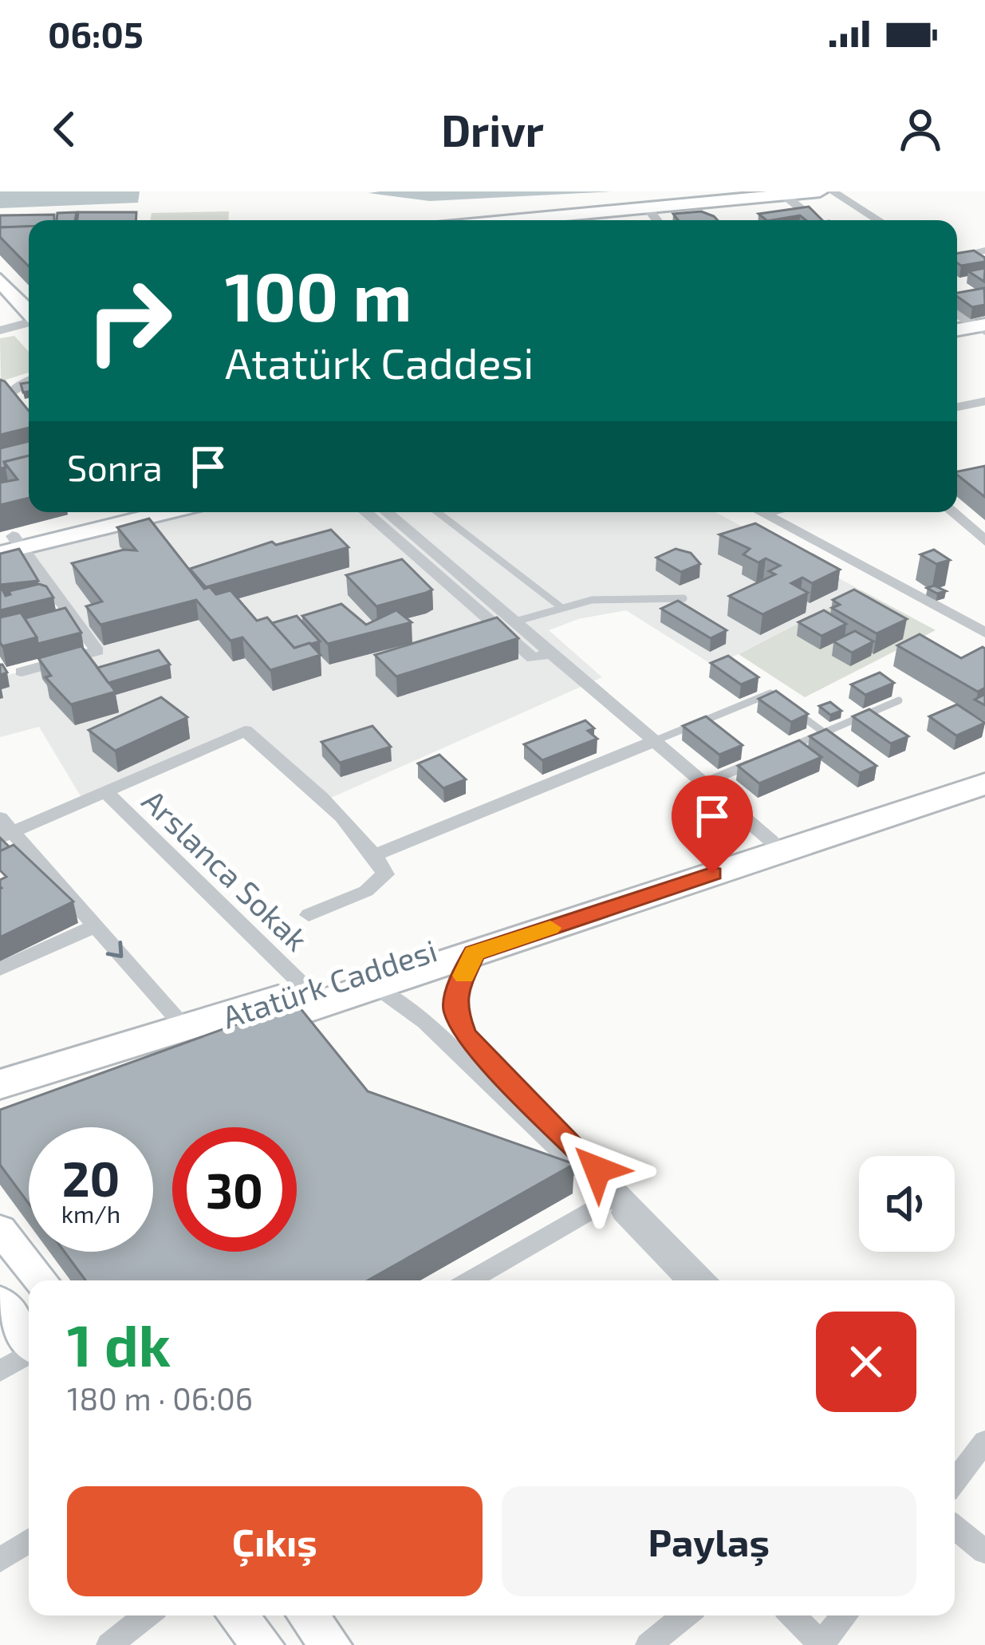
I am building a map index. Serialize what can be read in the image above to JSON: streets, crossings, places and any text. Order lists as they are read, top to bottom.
{
  "streets": {
    "highway": ["Atatürk Caddesi"],
    "street": ["Arslanca Sokak"]
  },
  "crossings": [
    ["Arslanca Sokak", "Atatürk Caddesi"]
  ],
  "page": {
    "status": "06:05",
    "header": "Drivr",
    "turn": ["100 m", "Atatürk Caddesi"],
    "then": "Sonra",
    "speed": "20 km/h",
    "limit": "30",
    "heading": ["1 dk", "180 m · 06:06"],
    "buttons": ["Çıkış", "Paylaş"]
  }
}
